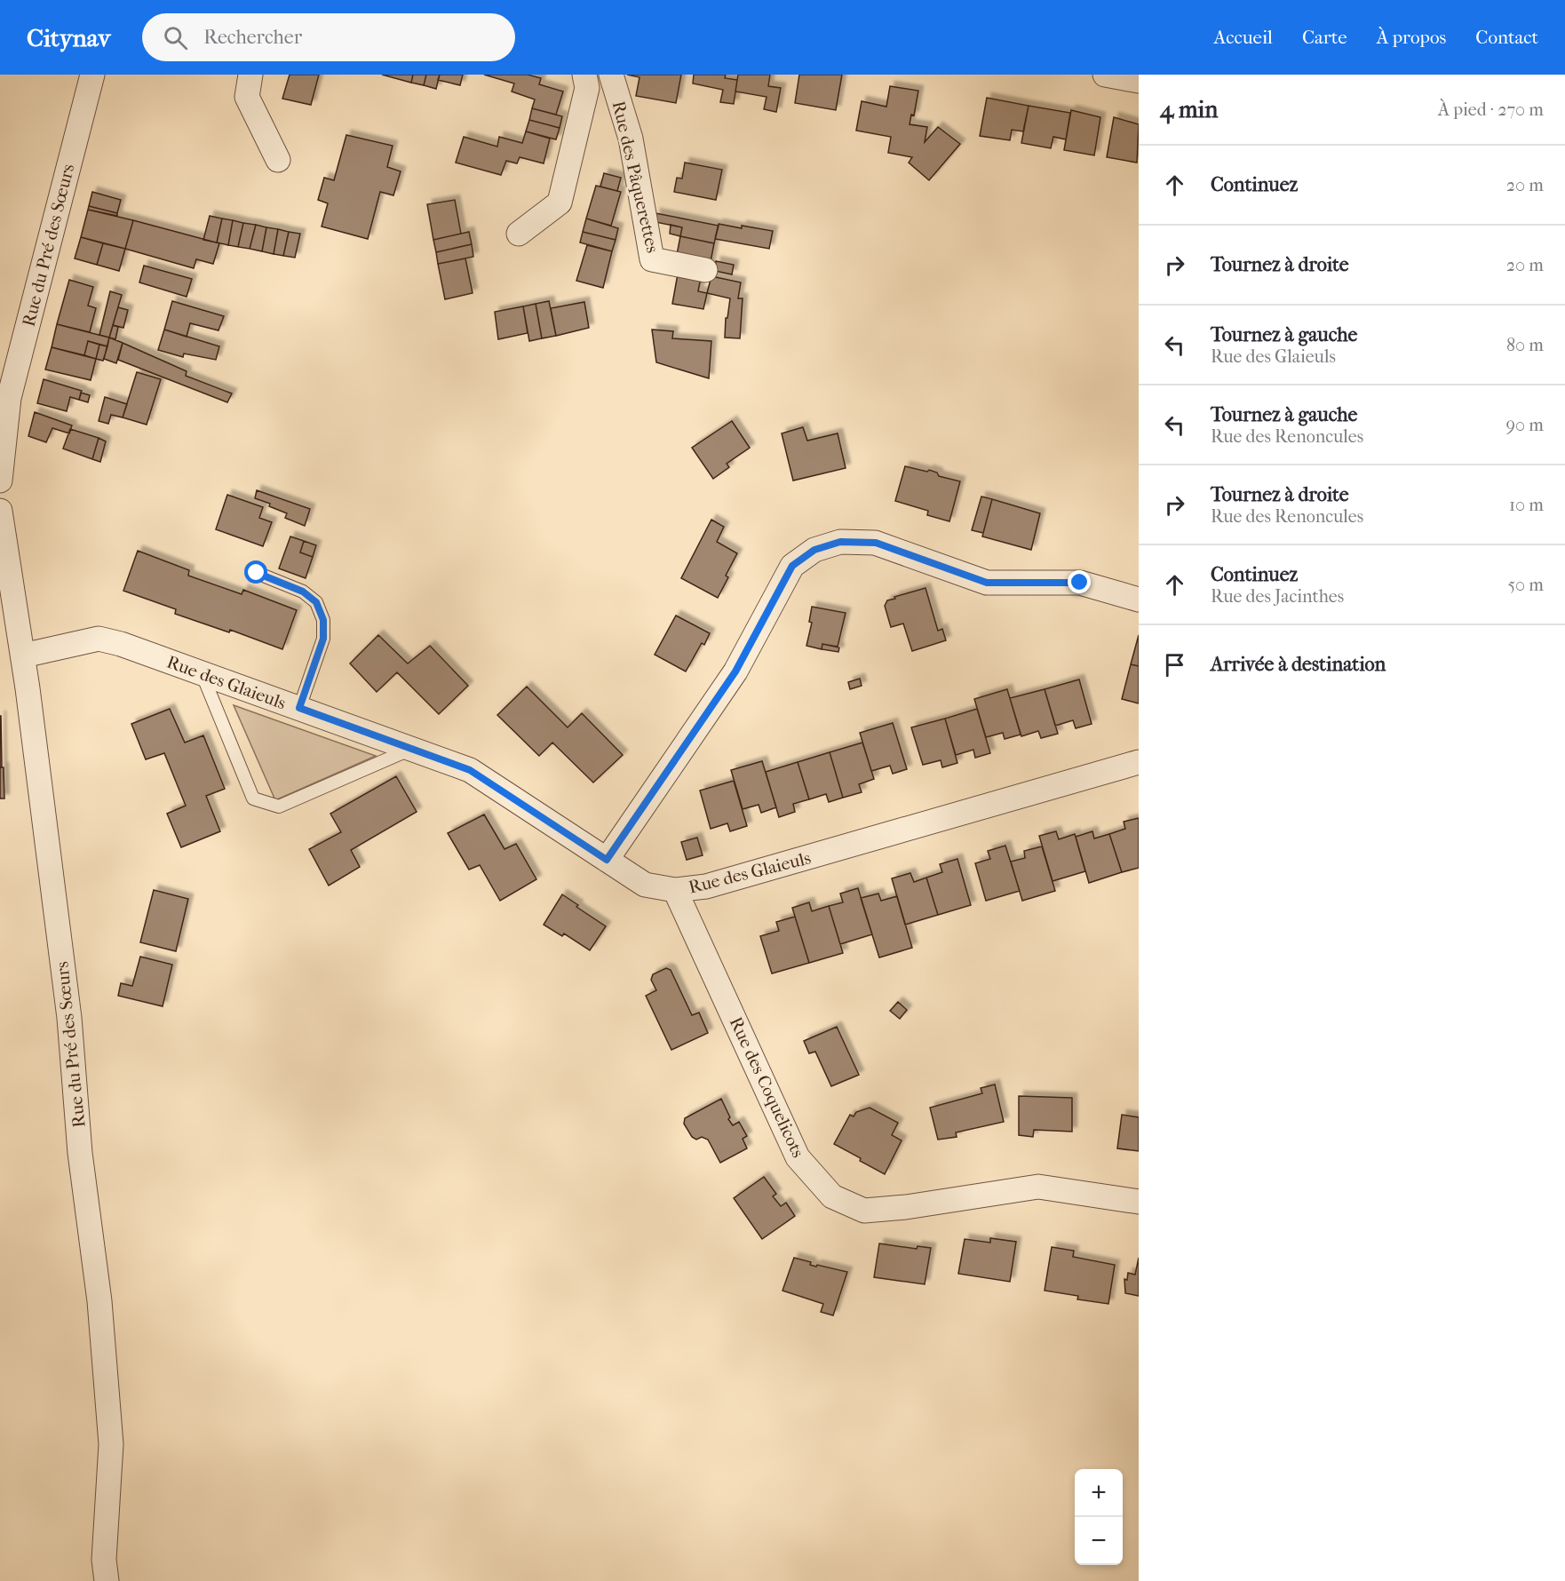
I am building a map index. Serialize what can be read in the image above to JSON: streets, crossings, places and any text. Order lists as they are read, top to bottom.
{
  "streets": {
    "street": [
      "Rue des Pâquerettes",
      "Rue du Pré des Sœurs",
      "Rue des Glaieuls",
      "Rue des Coquelicots"
    ]
  },
  "crossings": [
    ["Rue du Pré des Sœurs", "Rue des Glaieuls"],
    ["Rue des Glaieuls", "Rue des Coquelicots"]
  ],
  "page": {
    "header": "Citynav",
    "search": "Rechercher",
    "nav": [
      "Accueil",
      "Carte",
      "À propos",
      "Contact"
    ],
    "heading": ["4 min", "À pied · 270 m"],
    "list": [
      ["Continuez", "20 m"],
      ["Tournez à droite", "20 m"],
      ["Tournez à gauche", "Rue des Glaieuls", "80 m"],
      ["Tournez à gauche", "Rue des Renoncules", "90 m"],
      ["Tournez à droite", "Rue des Renoncules", "10 m"],
      ["Continuez", "Rue des Jacinthes", "50 m"],
      "Arrivée à destination"
    ],
    "map_buttons": ["+", "−"]
  }
}
